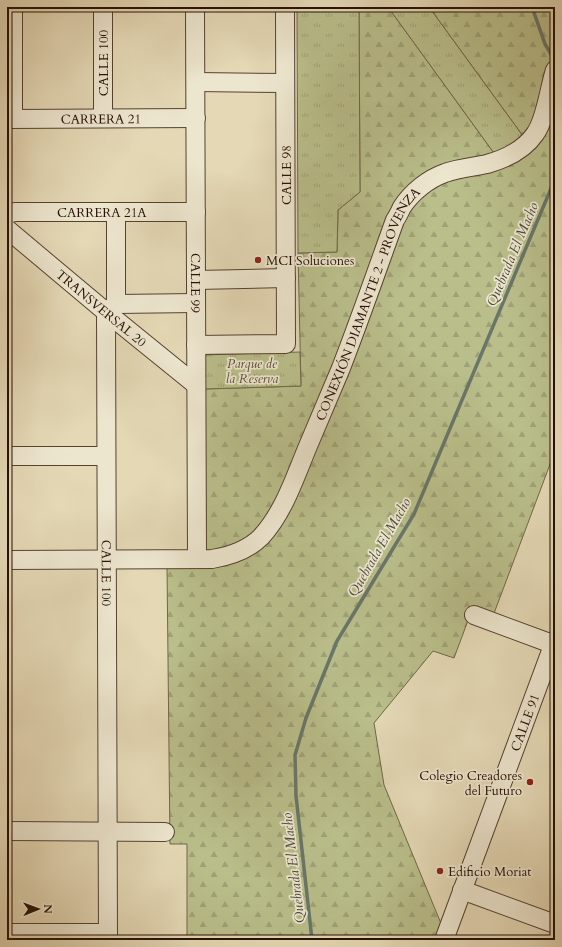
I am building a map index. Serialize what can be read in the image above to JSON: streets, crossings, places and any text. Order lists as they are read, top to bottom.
{
  "streets": {
    "street": [
      "CALLE 100",
      "CARRERA 21",
      "CALLE 98",
      "CARRERA 21A",
      "CALLE 99",
      "CONEXIÓN DIAMANTE 2 - PROVENZA",
      "TRANSVERSAL 20",
      "CALLE 91"
    ]
  },
  "crossings": [
    ["CALLE 100", "CARRERA 21"],
    ["CALLE 100", "CARRERA 21A"],
    ["CALLE 100", "CONEXIÓN DIAMANTE 2 - PROVENZA"],
    ["CALLE 100", "TRANSVERSAL 20"],
    ["CARRERA 21", "CALLE 99"],
    ["CALLE 98", "CALLE 99"],
    ["CARRERA 21A", "CALLE 99"],
    ["CALLE 99", "CONEXIÓN DIAMANTE 2 - PROVENZA"],
    ["CALLE 99", "TRANSVERSAL 20"]
  ],
  "water": ["Quebrada El Macho"],
  "parks": ["Parque de la Reserva"],
  "places": ["MCI Soluciones", "Colegio Creadores del Futuro", "Edificio Moriat"],
  "north": "right"
}
